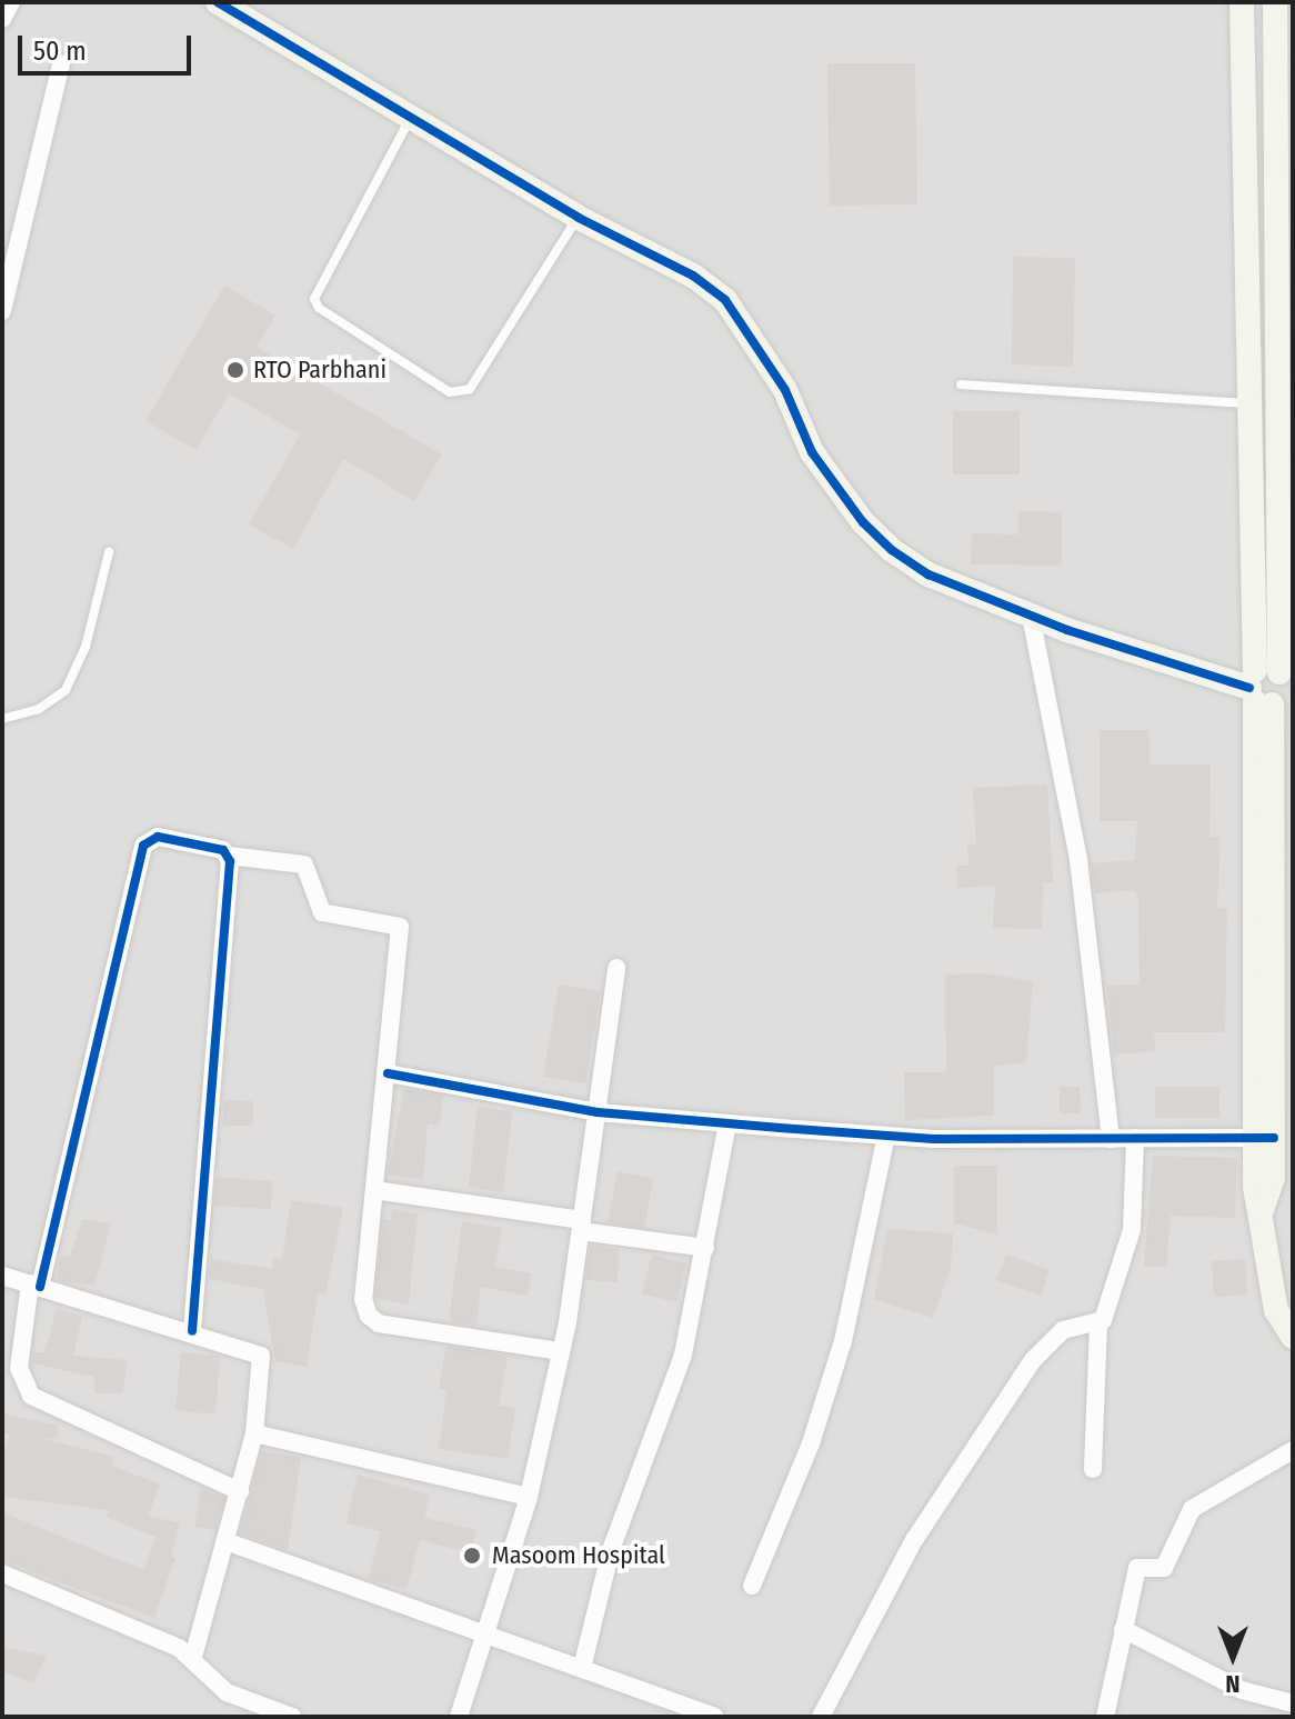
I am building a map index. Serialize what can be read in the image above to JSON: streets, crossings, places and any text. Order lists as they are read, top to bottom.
{
  "places": ["RTO Parbhani", "Masoom Hospital"],
  "scale_bar": "50 m",
  "north": "bottom"
}
